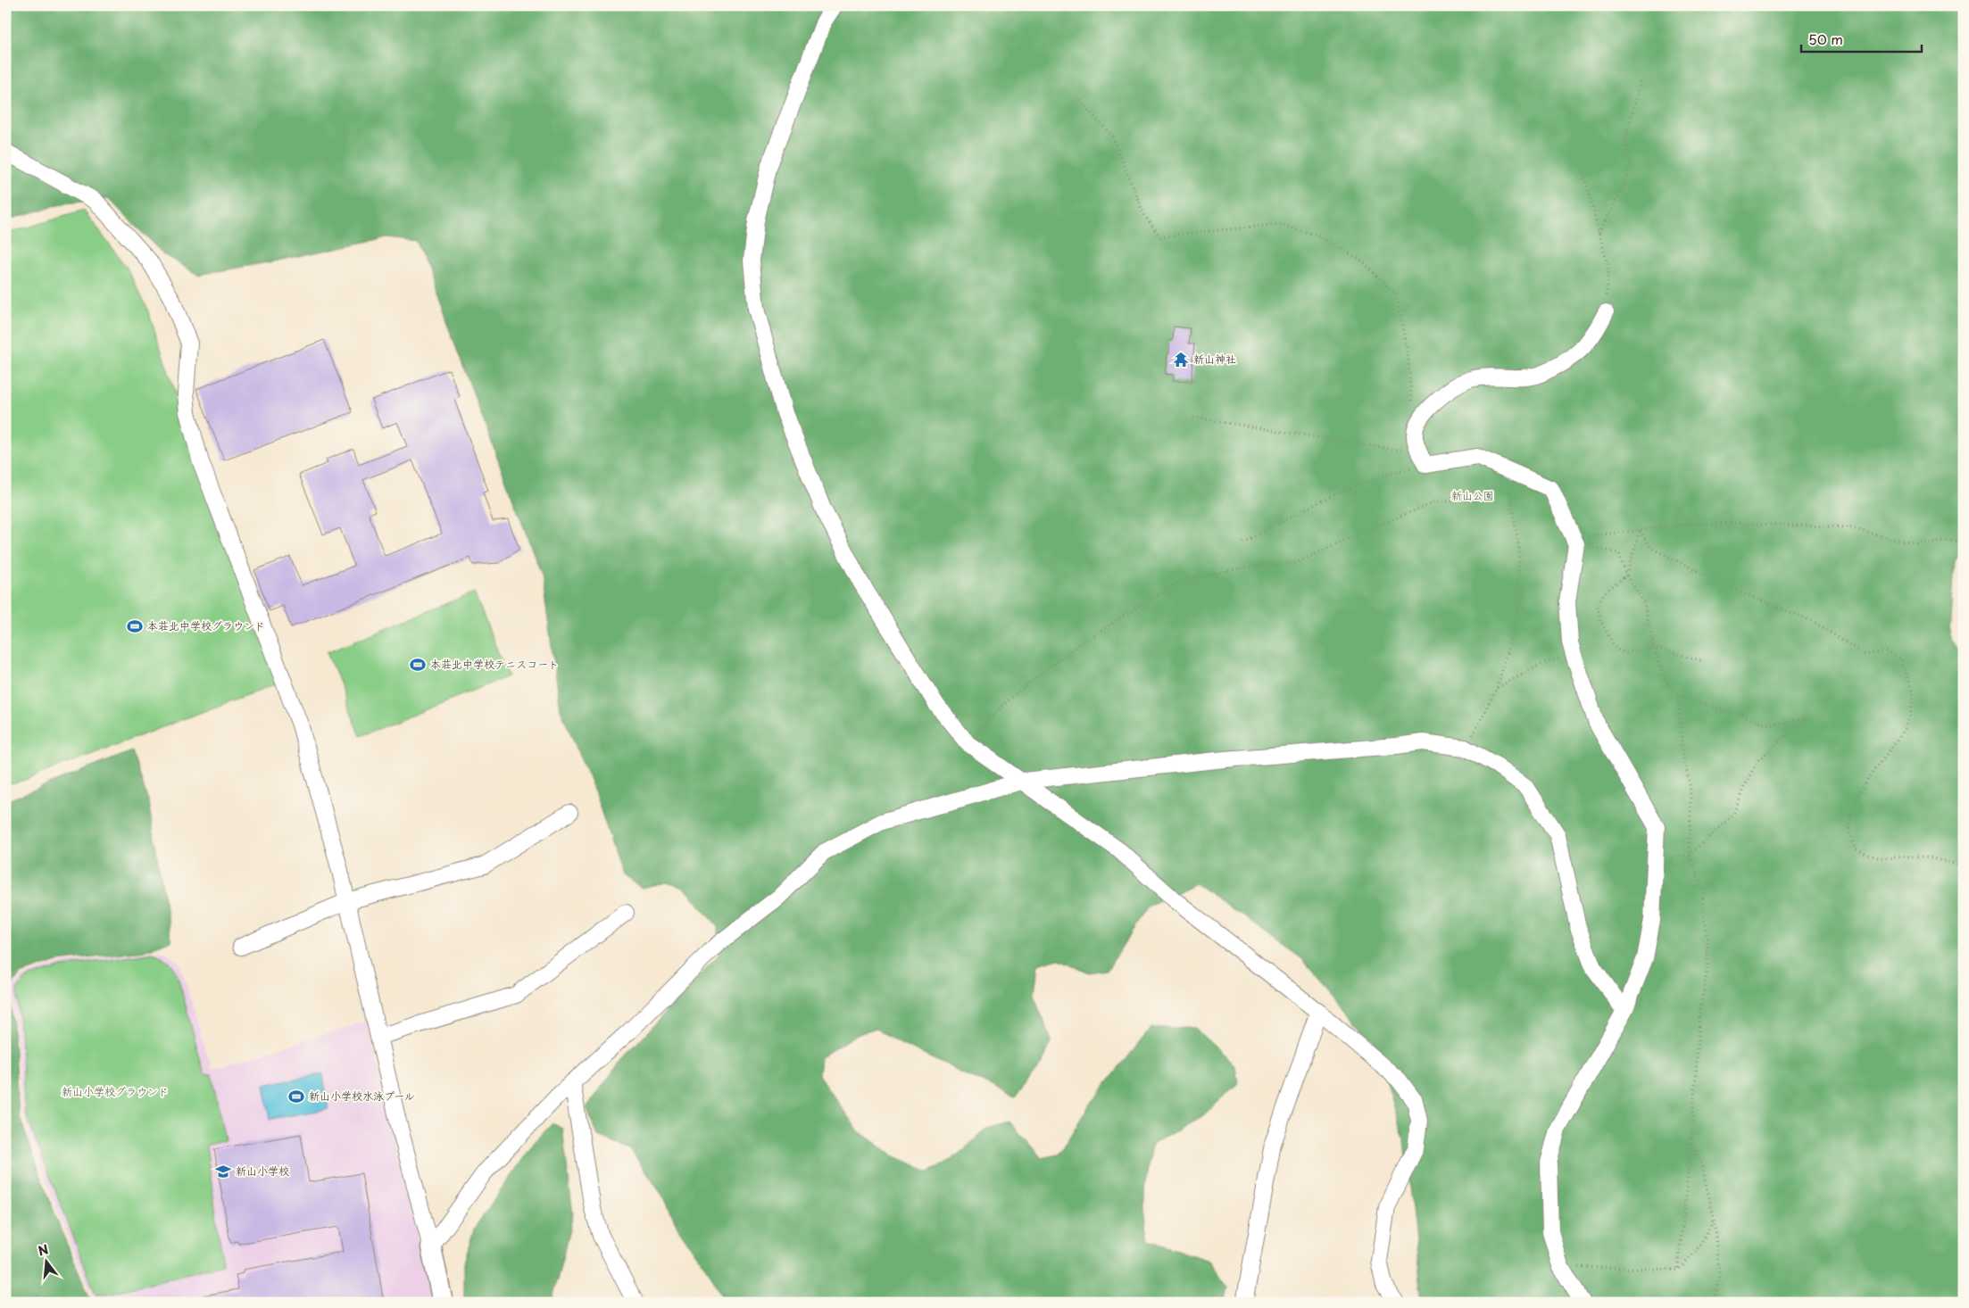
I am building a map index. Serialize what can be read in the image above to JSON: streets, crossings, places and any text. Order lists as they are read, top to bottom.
{
  "parks": ["新山公園", "新山小学校グラウンド"],
  "places": {
    "temple": ["新山神社"],
    "sports": ["本荘北中学校グラウンド", "本荘北中学校テニスコート", "新山小学校水泳プール"],
    "school or university": ["新山小学校"]
  },
  "scale_bar": "50 m",
  "north": "top"
}
